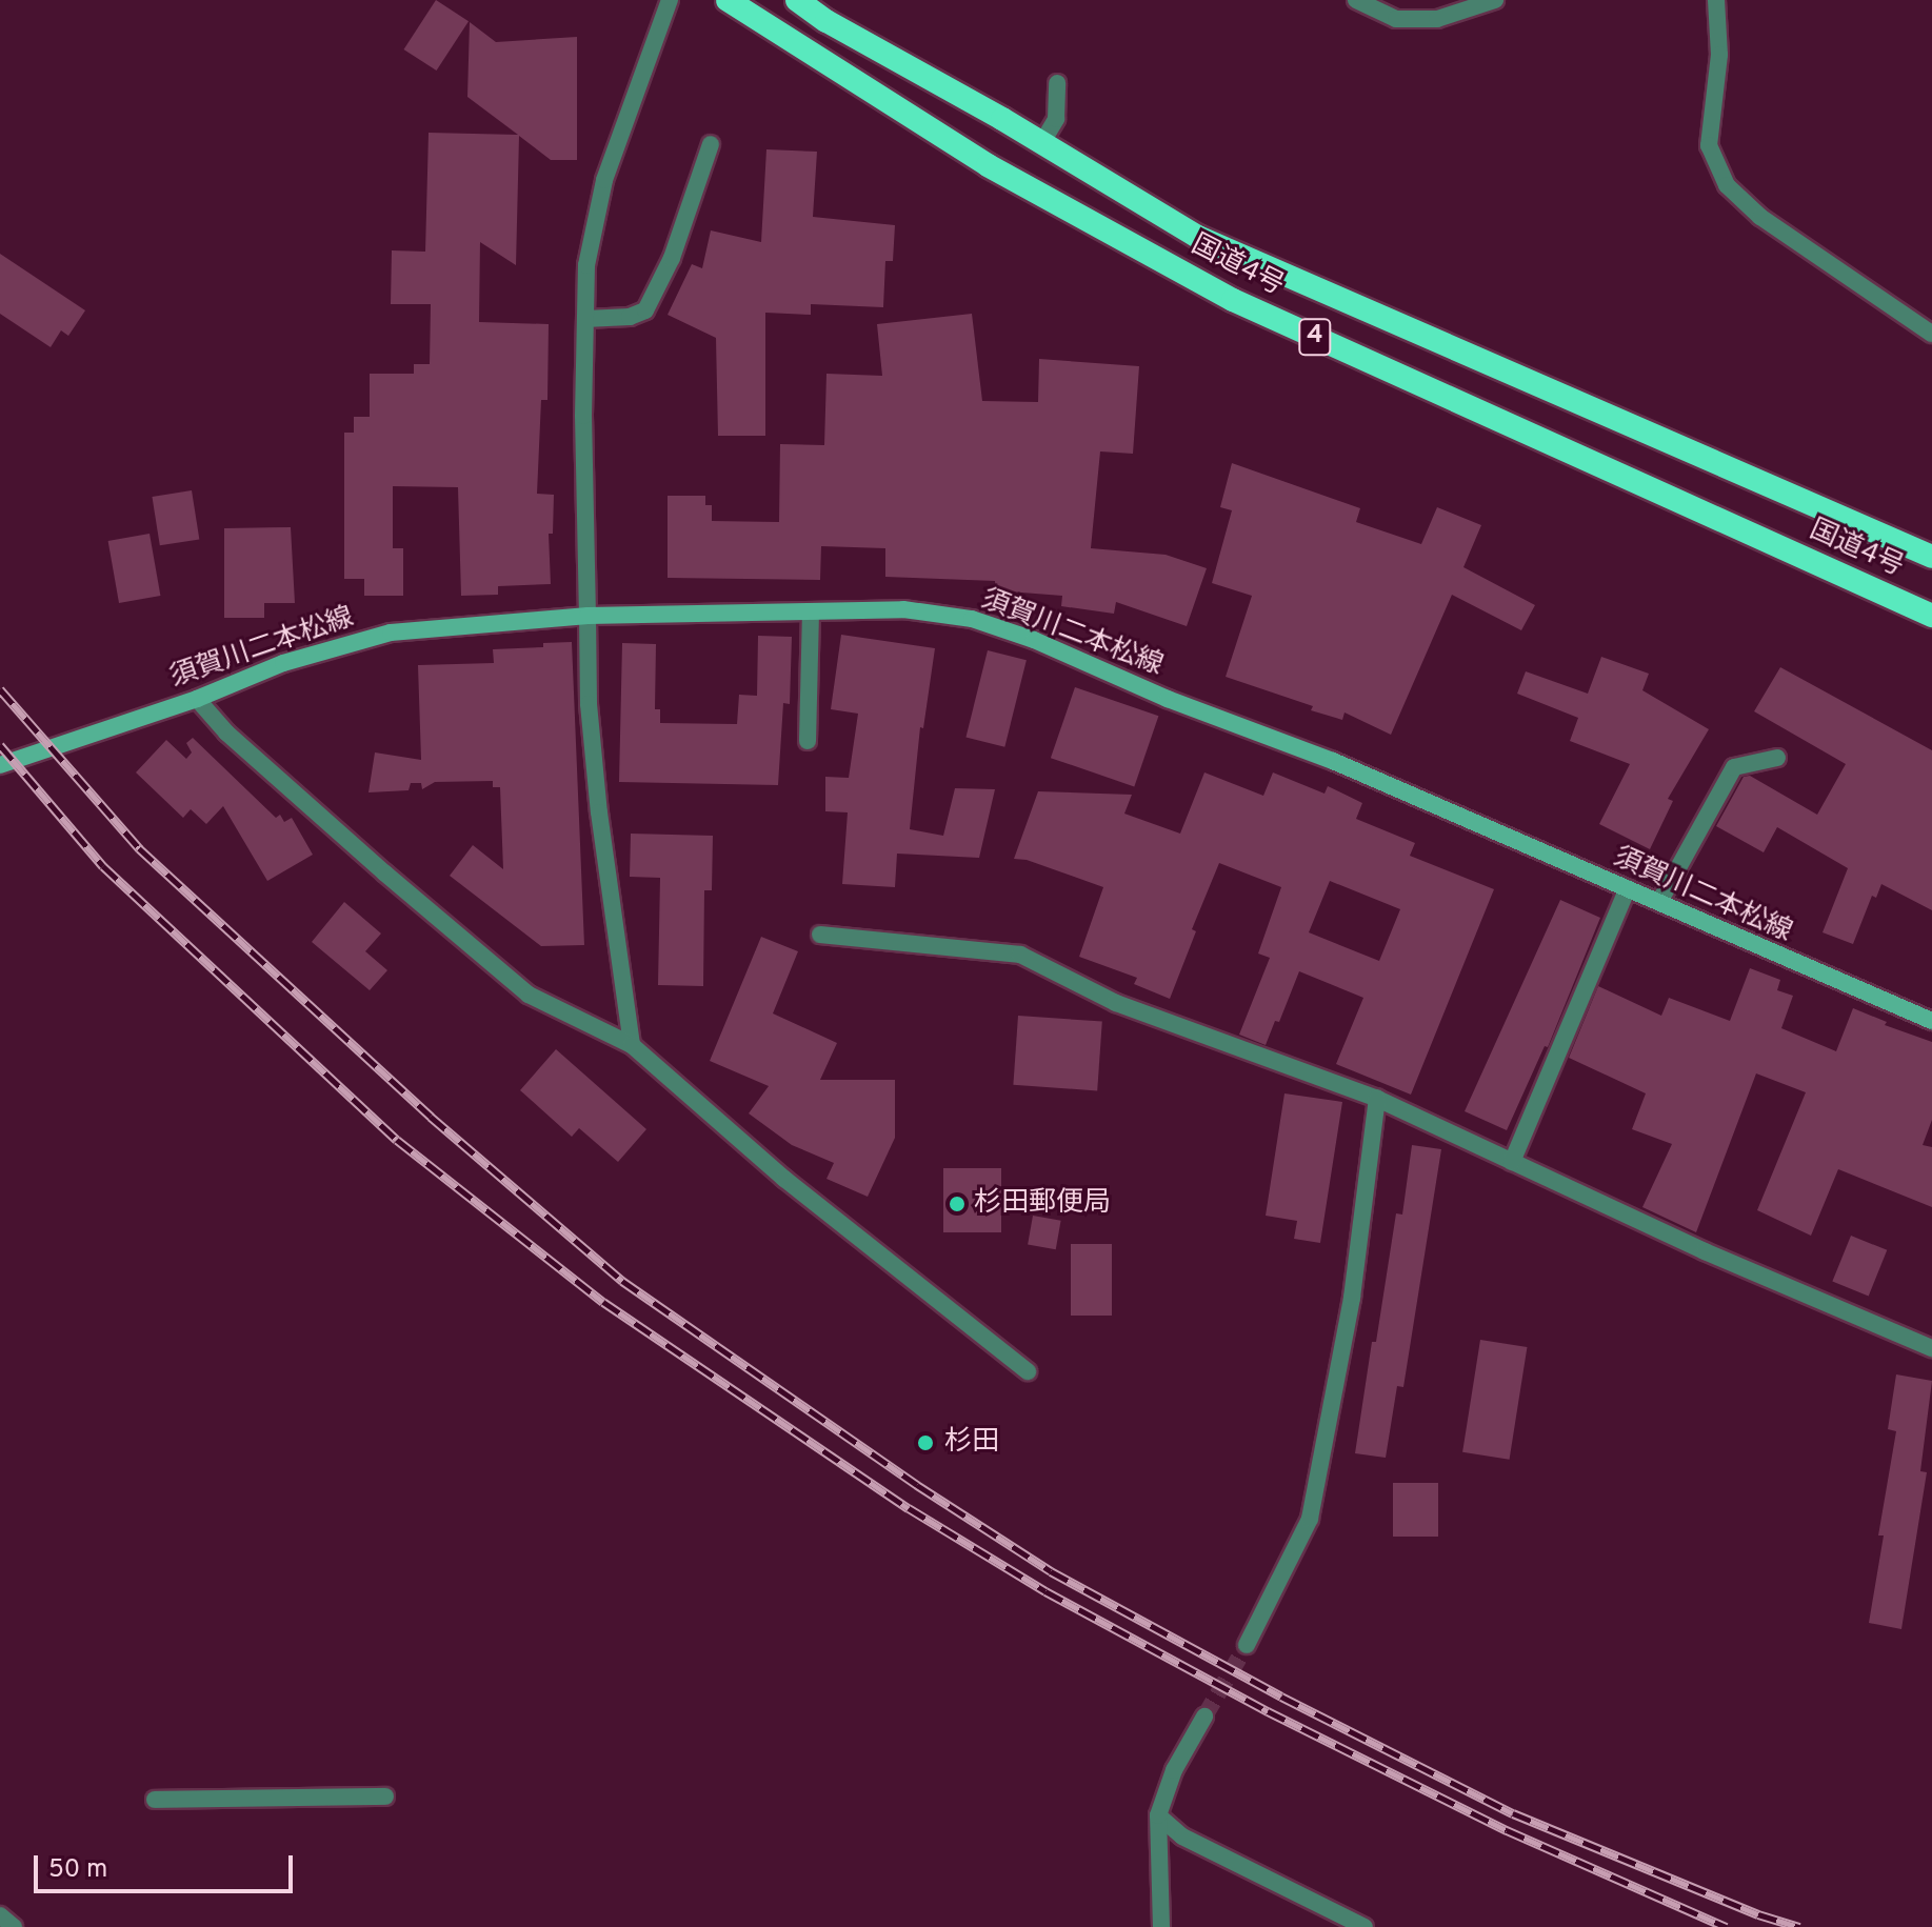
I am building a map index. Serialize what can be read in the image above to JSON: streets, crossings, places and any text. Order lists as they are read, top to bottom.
{
  "streets": {
    "highway": ["国道4号", "4"],
    "main road": ["須賀川二本松線"]
  },
  "places": ["杉田郵便局", "杉田"],
  "scale_bar": "50 m"
}
